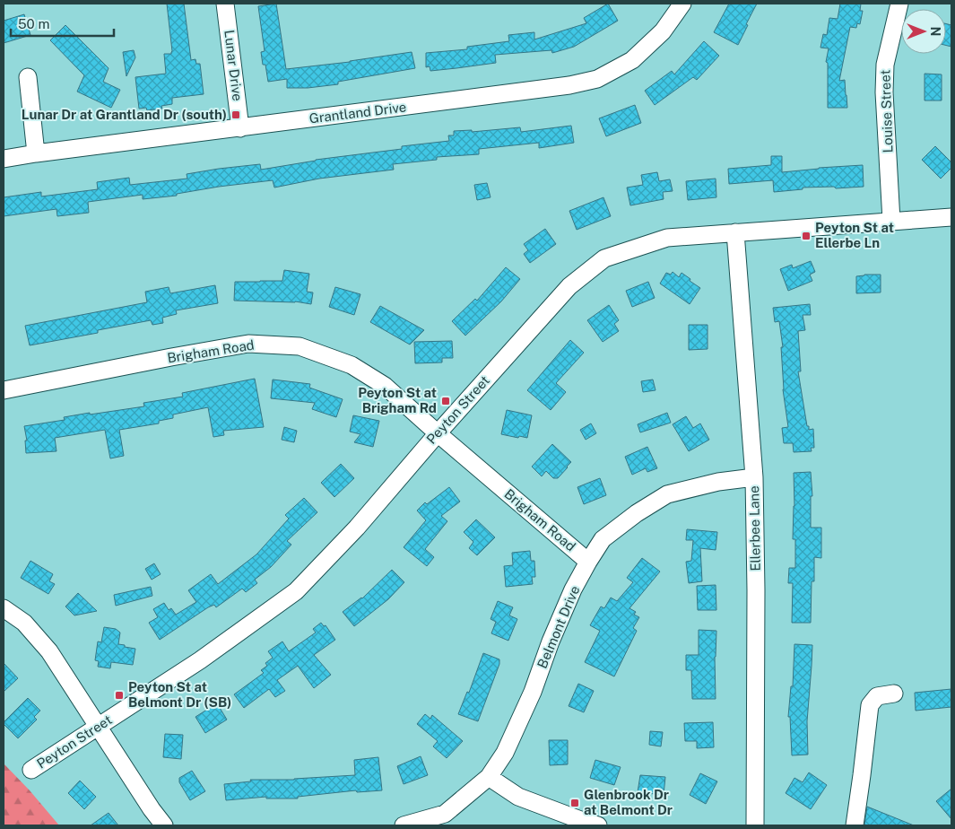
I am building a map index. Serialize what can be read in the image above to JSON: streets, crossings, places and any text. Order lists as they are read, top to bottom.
{
  "streets": {
    "street": [
      "Lunar Drive",
      "Louise Street",
      "Grantland Drive",
      "Brigham Road",
      "Peyton Street",
      "Ellerbee Lane",
      "Belmont Drive"
    ]
  },
  "crossings": [
    ["Lunar Drive", "Grantland Drive"],
    ["Louise Street", "Peyton Street"],
    ["Brigham Road", "Peyton Street"],
    ["Brigham Road", "Belmont Drive"],
    ["Peyton Street", "Ellerbee Lane"],
    ["Ellerbee Lane", "Belmont Drive"]
  ],
  "places": {
    "transit": [
      "Lunar Dr at Grantland Dr (south)",
      "Peyton St at Ellerbe Ln",
      "Peyton St at Brigham Rd",
      "Peyton St at Belmont Dr (SB)",
      "Glenbrook Dr at Belmont Dr"
    ]
  },
  "scale_bar": "50 m",
  "north": "right"
}
